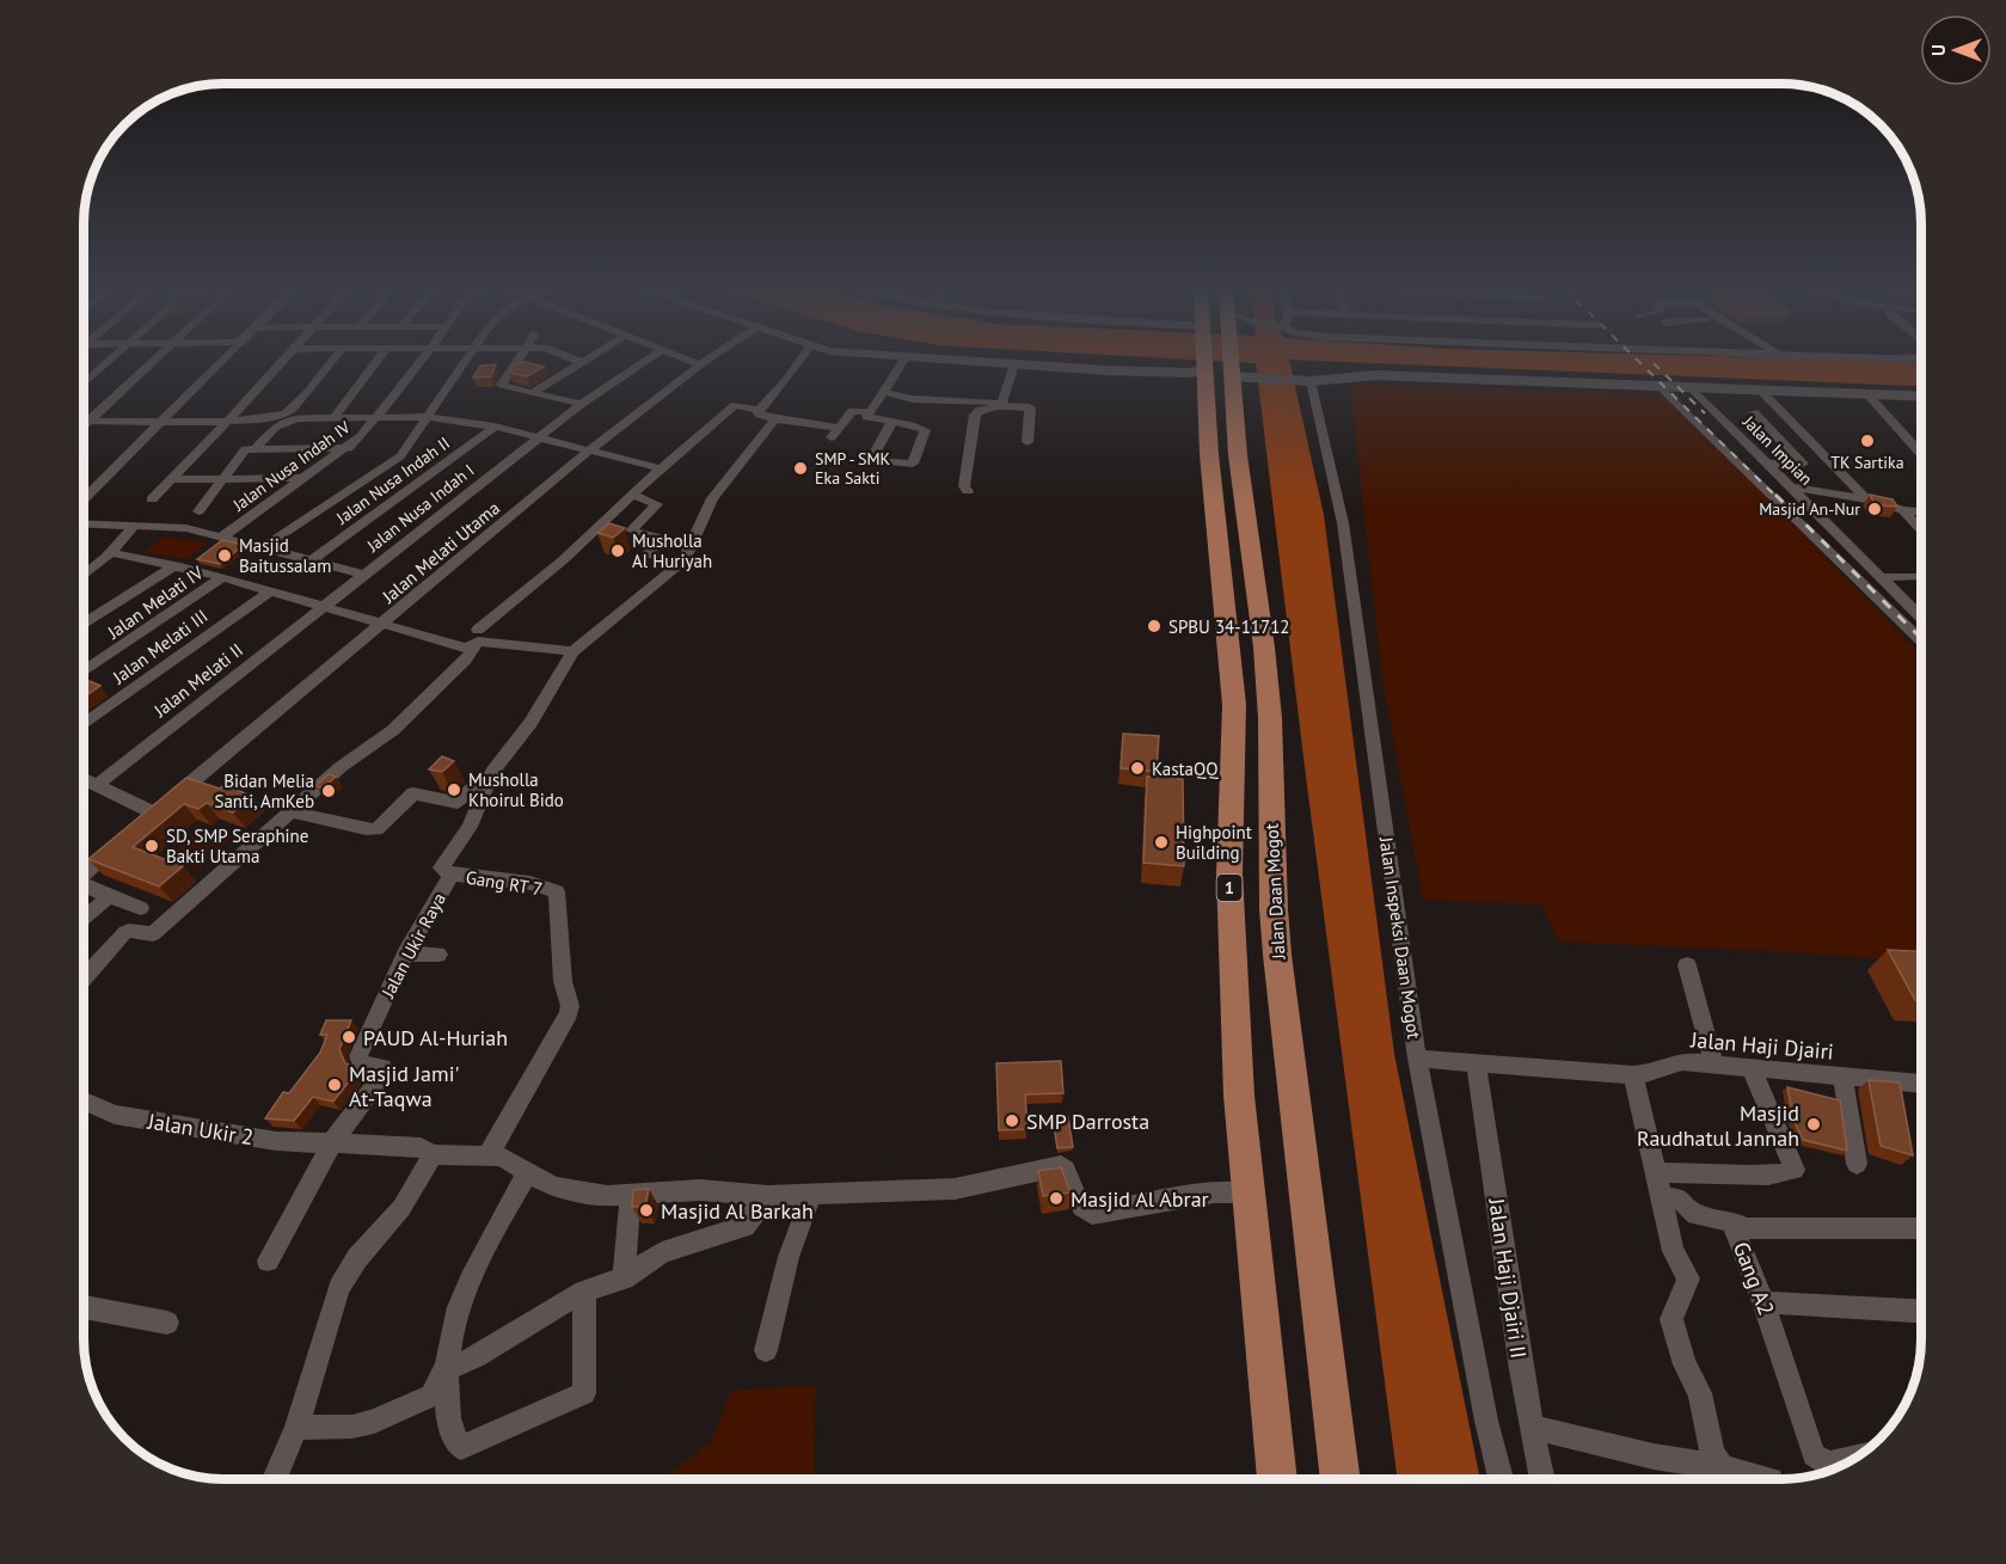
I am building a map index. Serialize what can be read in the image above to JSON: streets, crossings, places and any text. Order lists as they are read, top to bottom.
{
  "streets": {
    "highway": ["1", "Jalan Daan Mogot"],
    "street": [
      "Jalan Impian",
      "Jalan Nusa Indah IV",
      "Jalan Nusa Indah II",
      "Jalan Nusa Indah I",
      "Jalan Melati Utama",
      "Jalan Melati IV",
      "Jalan Melati III",
      "Jalan Melati II",
      "Gang RT 7",
      "Jalan Inspeksi Daan Mogot",
      "Jalan Ukir Raya",
      "Jalan Haji Djairi",
      "Jalan Ukir 2",
      "Jalan Haji Djairi II",
      "Gang A2"
    ]
  },
  "crossings": [
    ["Jalan Nusa Indah I", "Jalan Melati II"],
    ["Jalan Melati Utama", "Jalan Melati II"],
    ["Gang RT 7", "Jalan Ukir Raya"],
    ["Jalan Inspeksi Daan Mogot", "Jalan Haji Djairi"],
    ["Jalan Ukir Raya", "Jalan Ukir 2"],
    ["Jalan Haji Djairi", "Jalan Haji Djairi II"]
  ],
  "places": [
    "TK Sartika",
    "SMP - SMK Eka Sakti",
    "Masjid An-Nur",
    "Musholla Al Huriyah",
    "Masjid Baitussalam",
    "SPBU 34-11712",
    "KastaQQ",
    "Musholla Khoirul Bido",
    "Bidan Melia Santi, AmKeb",
    "Highpoint Building",
    "SD, SMP Seraphine Bakti Utama",
    "PAUD Al-Huriah",
    "Masjid Jami' At-Taqwa",
    "SMP Darrosta",
    "Masjid Raudhatul Jannah",
    "Masjid Al Abrar",
    "Masjid Al Barkah"
  ],
  "north": "left"
}
